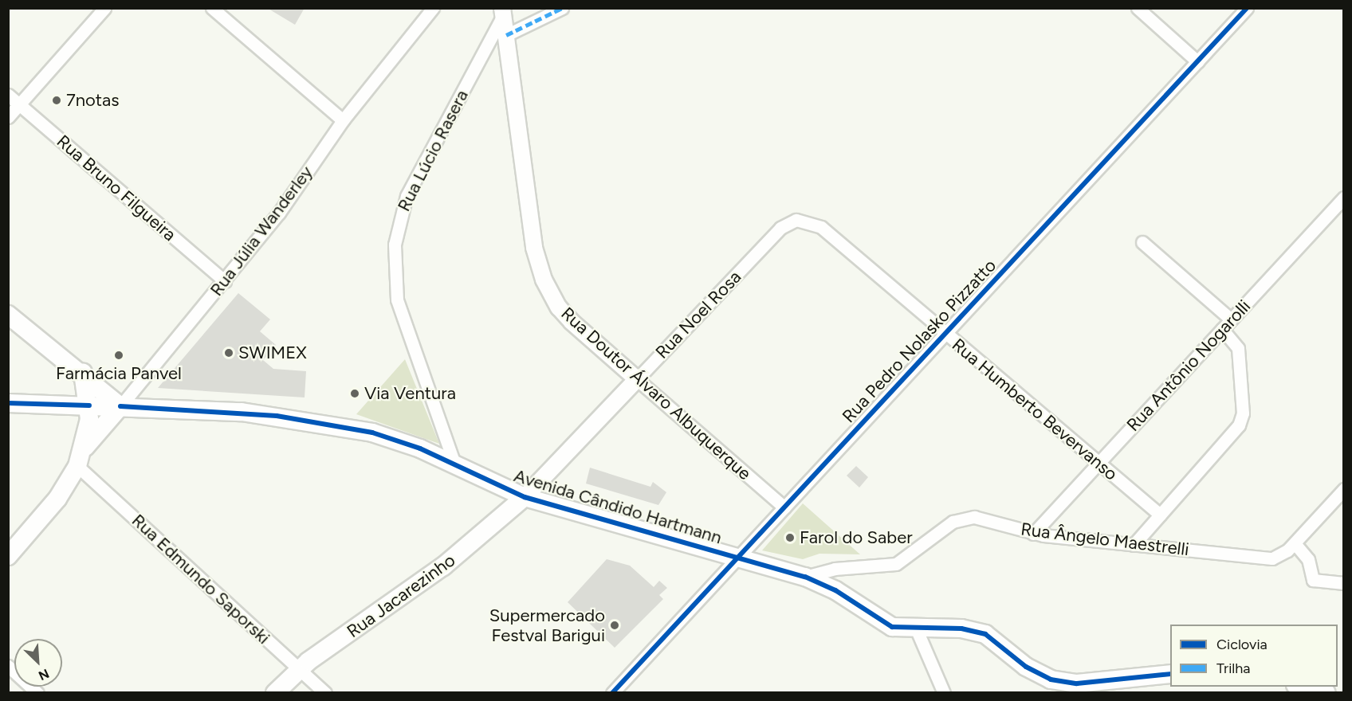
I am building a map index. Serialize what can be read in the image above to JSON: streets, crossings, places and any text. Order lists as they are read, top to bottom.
{
  "streets": {
    "main road": ["Rua Júlia Wanderley", "Avenida Cândido Hartmann", "Rua Jacarezinho"],
    "street": [
      "Rua Lúcio Rasera",
      "Rua Bruno Filgueira",
      "Rua Noel Rosa",
      "Rua Pedro Nolasko Pizzatto",
      "Rua Antônio Nogarolli",
      "Rua Doutor Álvaro Albuquerque",
      "Rua Humberto Bevervanso",
      "Rua Ângelo Maestrelli",
      "Rua Edmundo Saporski"
    ]
  },
  "crossings": [
    ["Rua Lúcio Rasera", "Rua Doutor Álvaro Albuquerque"],
    ["Rua Lúcio Rasera", "Avenida Cândido Hartmann"],
    ["Rua Bruno Filgueira", "Rua Júlia Wanderley"],
    ["Rua Júlia Wanderley", "Avenida Cândido Hartmann"],
    ["Rua Júlia Wanderley", "Rua Edmundo Saporski"],
    ["Rua Noel Rosa", "Rua Doutor Álvaro Albuquerque"],
    ["Rua Noel Rosa", "Rua Humberto Bevervanso"],
    ["Rua Noel Rosa", "Avenida Cândido Hartmann"],
    ["Rua Noel Rosa", "Rua Jacarezinho"],
    ["Rua Pedro Nolasko Pizzatto", "Rua Doutor Álvaro Albuquerque"],
    ["Rua Pedro Nolasko Pizzatto", "Rua Humberto Bevervanso"],
    ["Rua Pedro Nolasko Pizzatto", "Avenida Cândido Hartmann"],
    ["Rua Antônio Nogarolli", "Rua Humberto Bevervanso"],
    ["Rua Antônio Nogarolli", "Rua Ângelo Maestrelli"],
    ["Avenida Cândido Hartmann", "Rua Ângelo Maestrelli"],
    ["Avenida Cândido Hartmann", "Rua Jacarezinho"],
    ["Rua Edmundo Saporski", "Rua Jacarezinho"]
  ],
  "places": [
    "7notas",
    "SWIMEX",
    "Farmácia Panvel",
    "Via Ventura",
    "Farol do Saber",
    "Supermercado Festval Barigui"
  ],
  "legend": ["Ciclovia", "Trilha"],
  "north": "bottom right"
}
